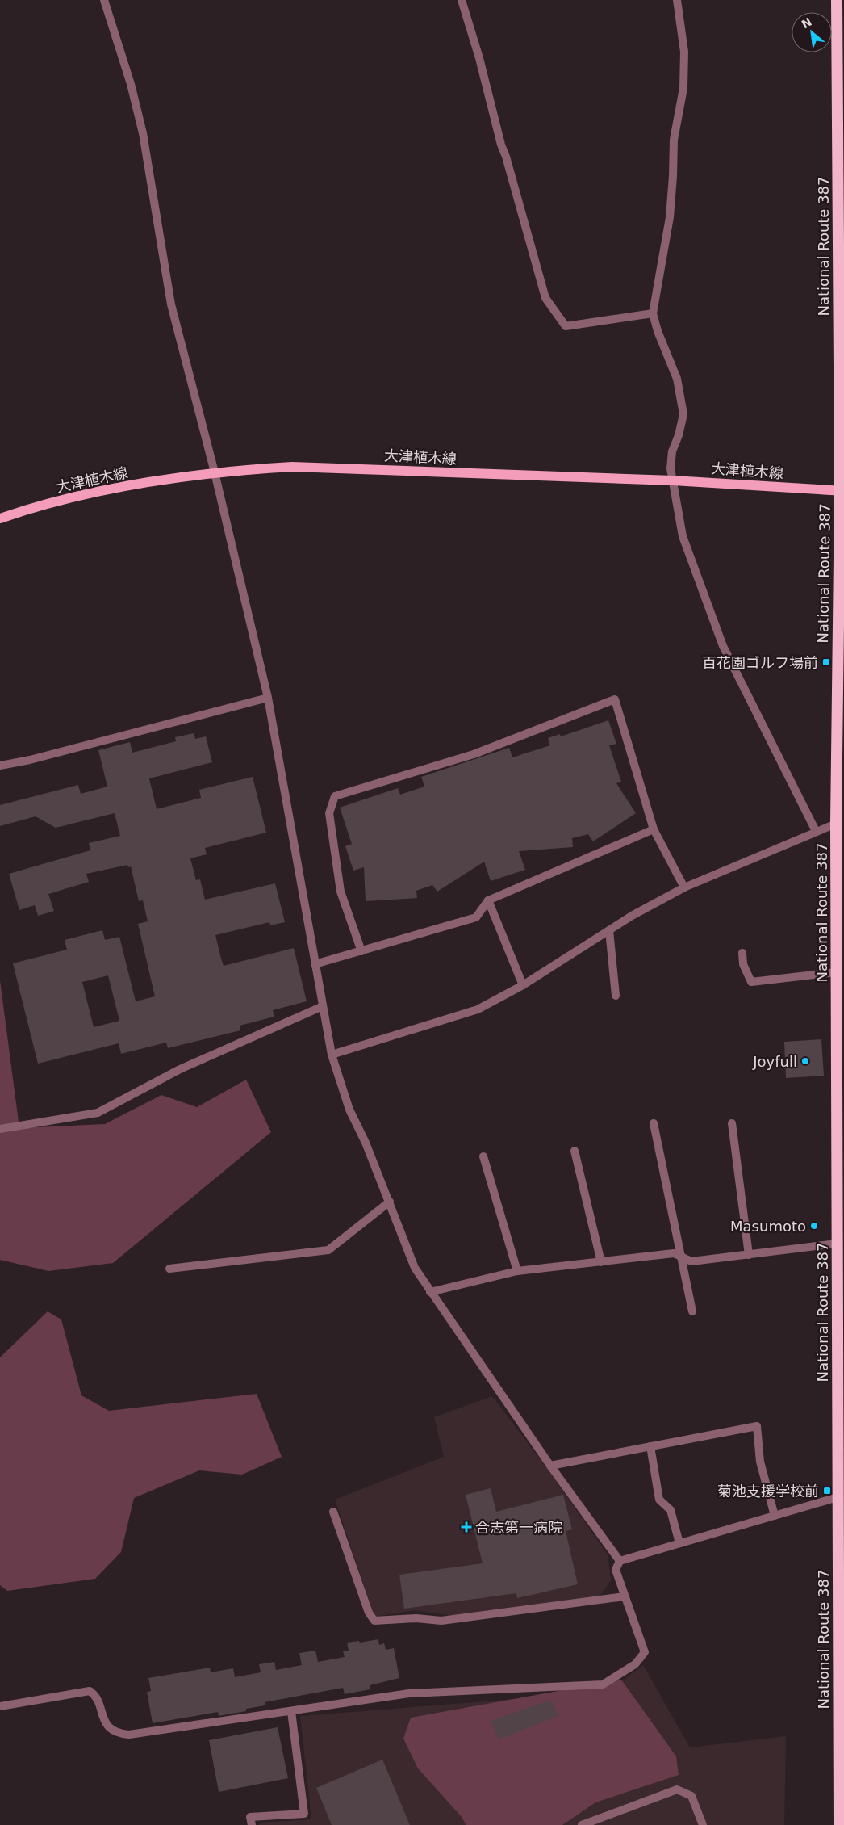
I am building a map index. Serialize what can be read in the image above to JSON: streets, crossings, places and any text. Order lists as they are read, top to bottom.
{
  "streets": {
    "highway": ["National Route 387"],
    "main road": ["大津植木線"]
  },
  "crossings": [
    ["National Route 387", "大津植木線"]
  ],
  "places": {
    "transit": ["百花園ゴルフ場前", "菊池支援学校前"],
    "other": ["Joyfull", "Masumoto"],
    "health": ["合志第一病院"]
  },
  "north": "top left"
}
